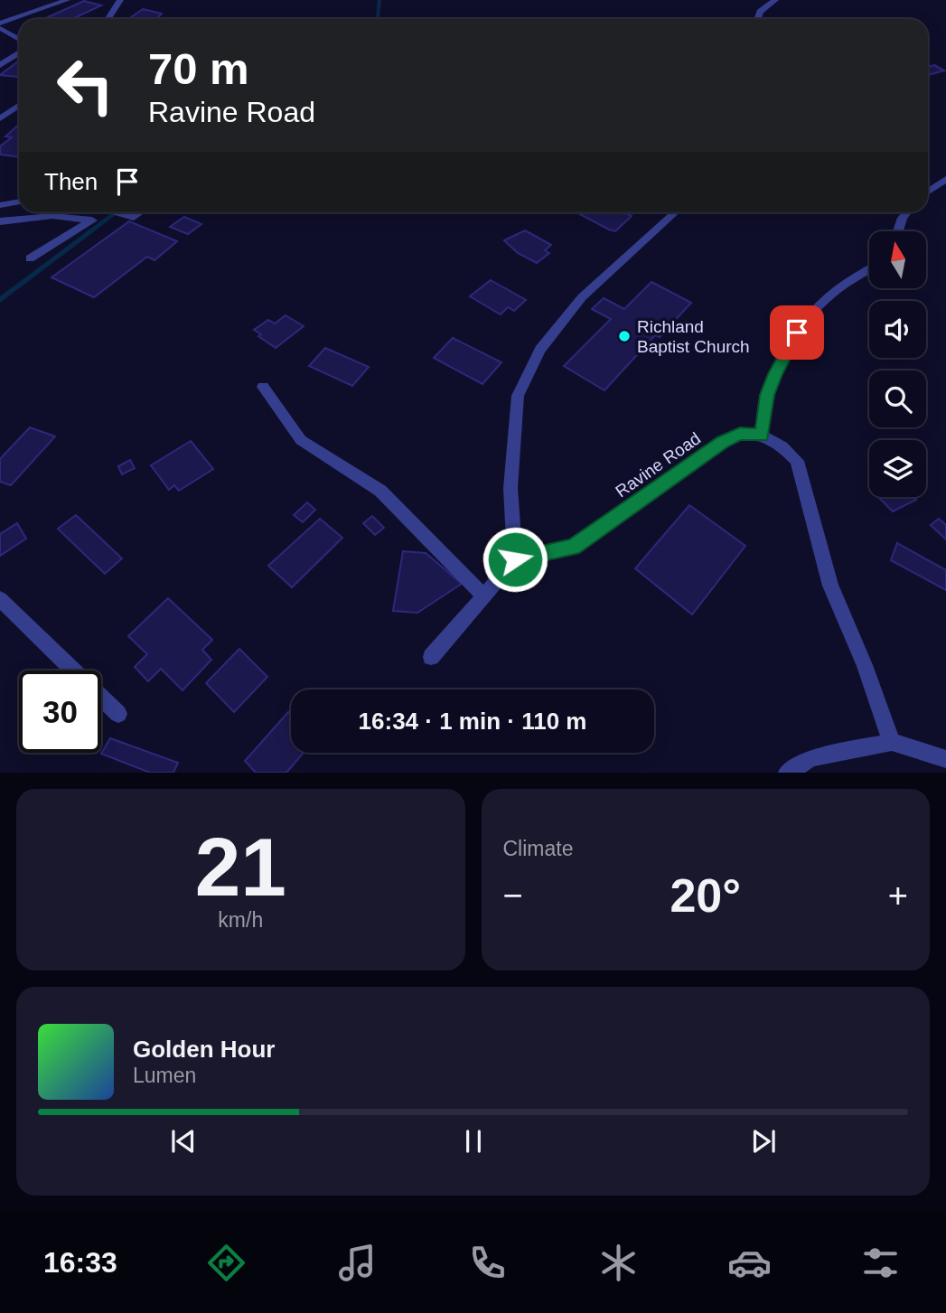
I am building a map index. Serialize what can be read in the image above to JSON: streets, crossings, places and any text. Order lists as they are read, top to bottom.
{
  "streets": {
    "street": ["Ravine Road"]
  },
  "places": ["Richland Baptist Church"],
  "north": "top",
  "page": {
    "turn": ["70 m", "Ravine Road"],
    "then": "Then",
    "limit": "30",
    "trip": "16:34 · 1 min · 110 m",
    "tile": [
      ["21", "km/h"],
      "Climate"
    ],
    "heat": ["−", "20°", "+"],
    "song": ["Golden Hour", "Lumen"],
    "tabs": "16:33"
  }
}
